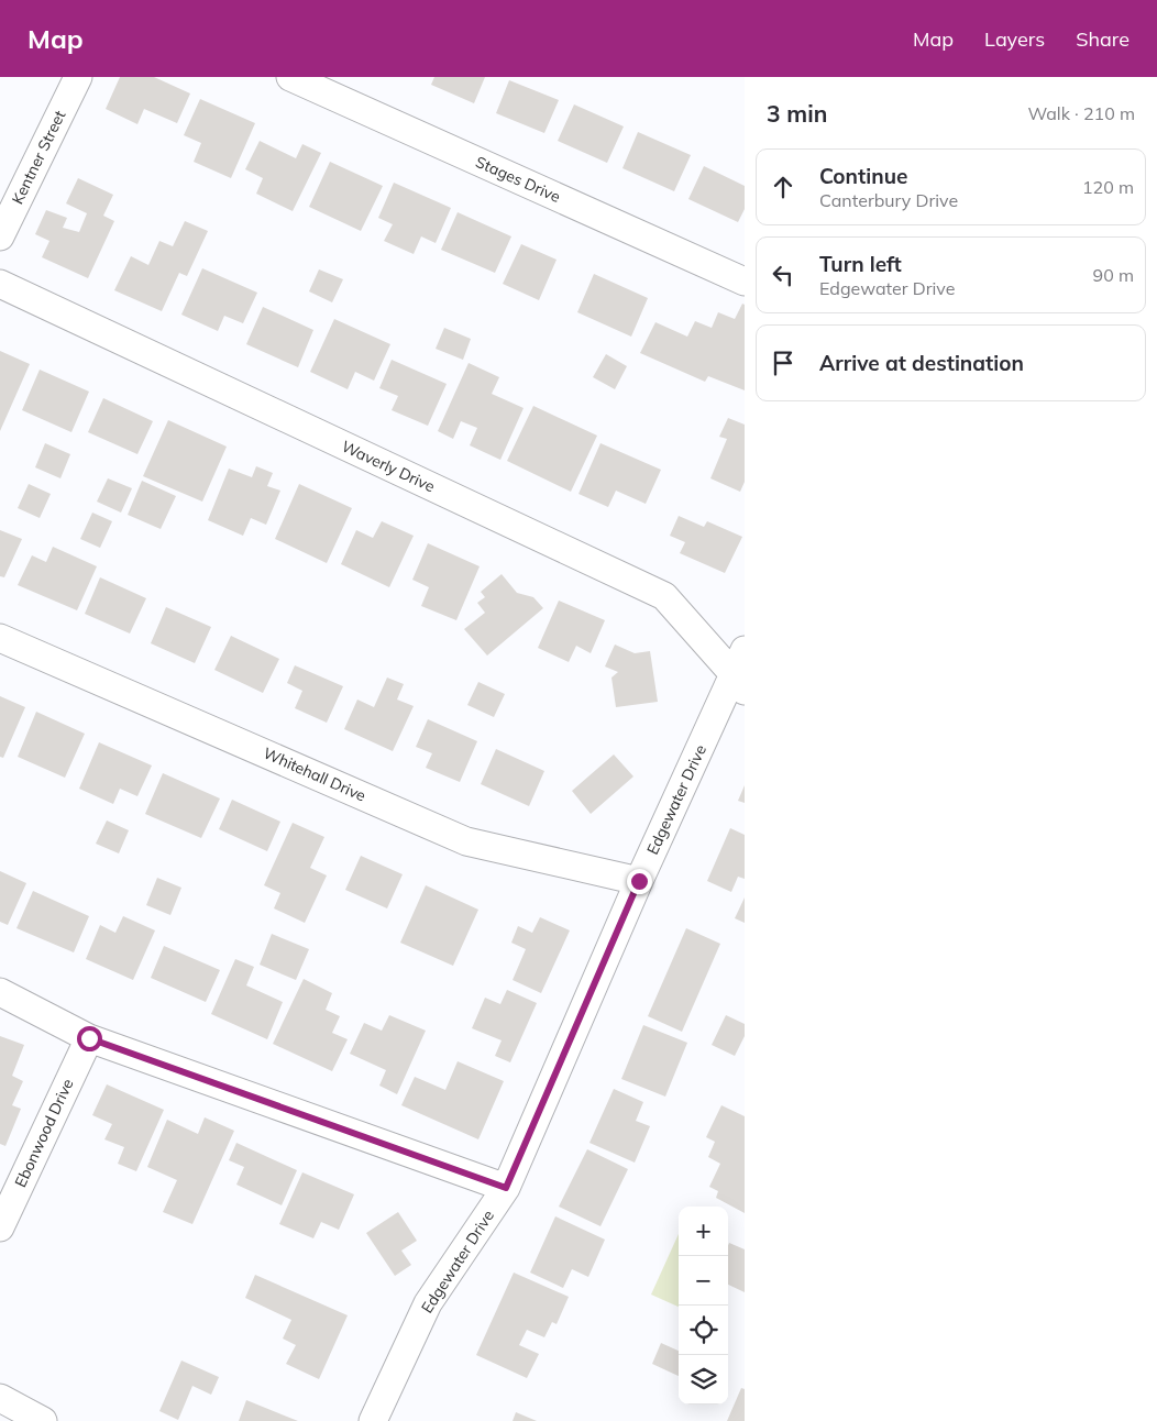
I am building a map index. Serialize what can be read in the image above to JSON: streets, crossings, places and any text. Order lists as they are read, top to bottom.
{
  "streets": {
    "street": [
      "Kentner Street",
      "Stages Drive",
      "Waverly Drive",
      "Whitehall Drive",
      "Edgewater Drive",
      "Ebonwood Drive"
    ]
  },
  "crossings": [
    ["Waverly Drive", "Edgewater Drive"],
    ["Whitehall Drive", "Edgewater Drive"]
  ],
  "page": {
    "header": "Map",
    "nav": ["Map", "Layers", "Share"],
    "heading": ["3 min", "Walk · 210 m"],
    "list": [
      ["Continue", "Canterbury Drive", "120 m"],
      ["Turn left", "Edgewater Drive", "90 m"],
      "Arrive at destination"
    ],
    "map_buttons": ["+", "−"]
  }
}
